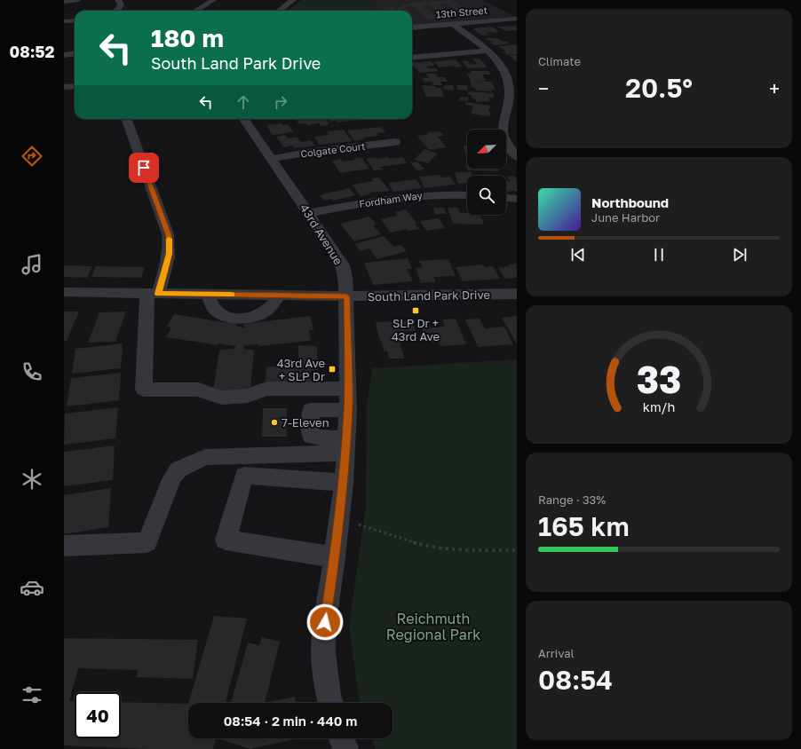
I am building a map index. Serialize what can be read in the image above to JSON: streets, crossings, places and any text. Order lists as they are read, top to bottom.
{
  "streets": {
    "street": [
      "13th Street",
      "Colgate Court",
      "Fordham Way",
      "43rd Avenue",
      "South Land Park Drive"
    ]
  },
  "crossings": [
    ["Colgate Court", "43rd Avenue"],
    ["Fordham Way", "43rd Avenue"],
    ["43rd Avenue", "South Land Park Drive"]
  ],
  "parks": ["Reichmuth Regional Park"],
  "places": {
    "transit": ["SLP Dr + 43rd Ave", "43rd Ave + SLP Dr"],
    "other": ["7-Eleven"]
  },
  "north": "bottom left",
  "page": {
    "tabs": "08:52",
    "tile": [
      "Climate",
      ["Range · 33%", "165 km"],
      ["Arrival", "08:54"]
    ],
    "turn": ["180 m", "South Land Park Drive"],
    "heat": ["−", "20.5°", "+"],
    "song": ["Northbound", "June Harbor"],
    "limit": "40",
    "trip": "08:54 · 2 min · 440 m",
    "gauge": ["33", "km/h"]
  }
}
